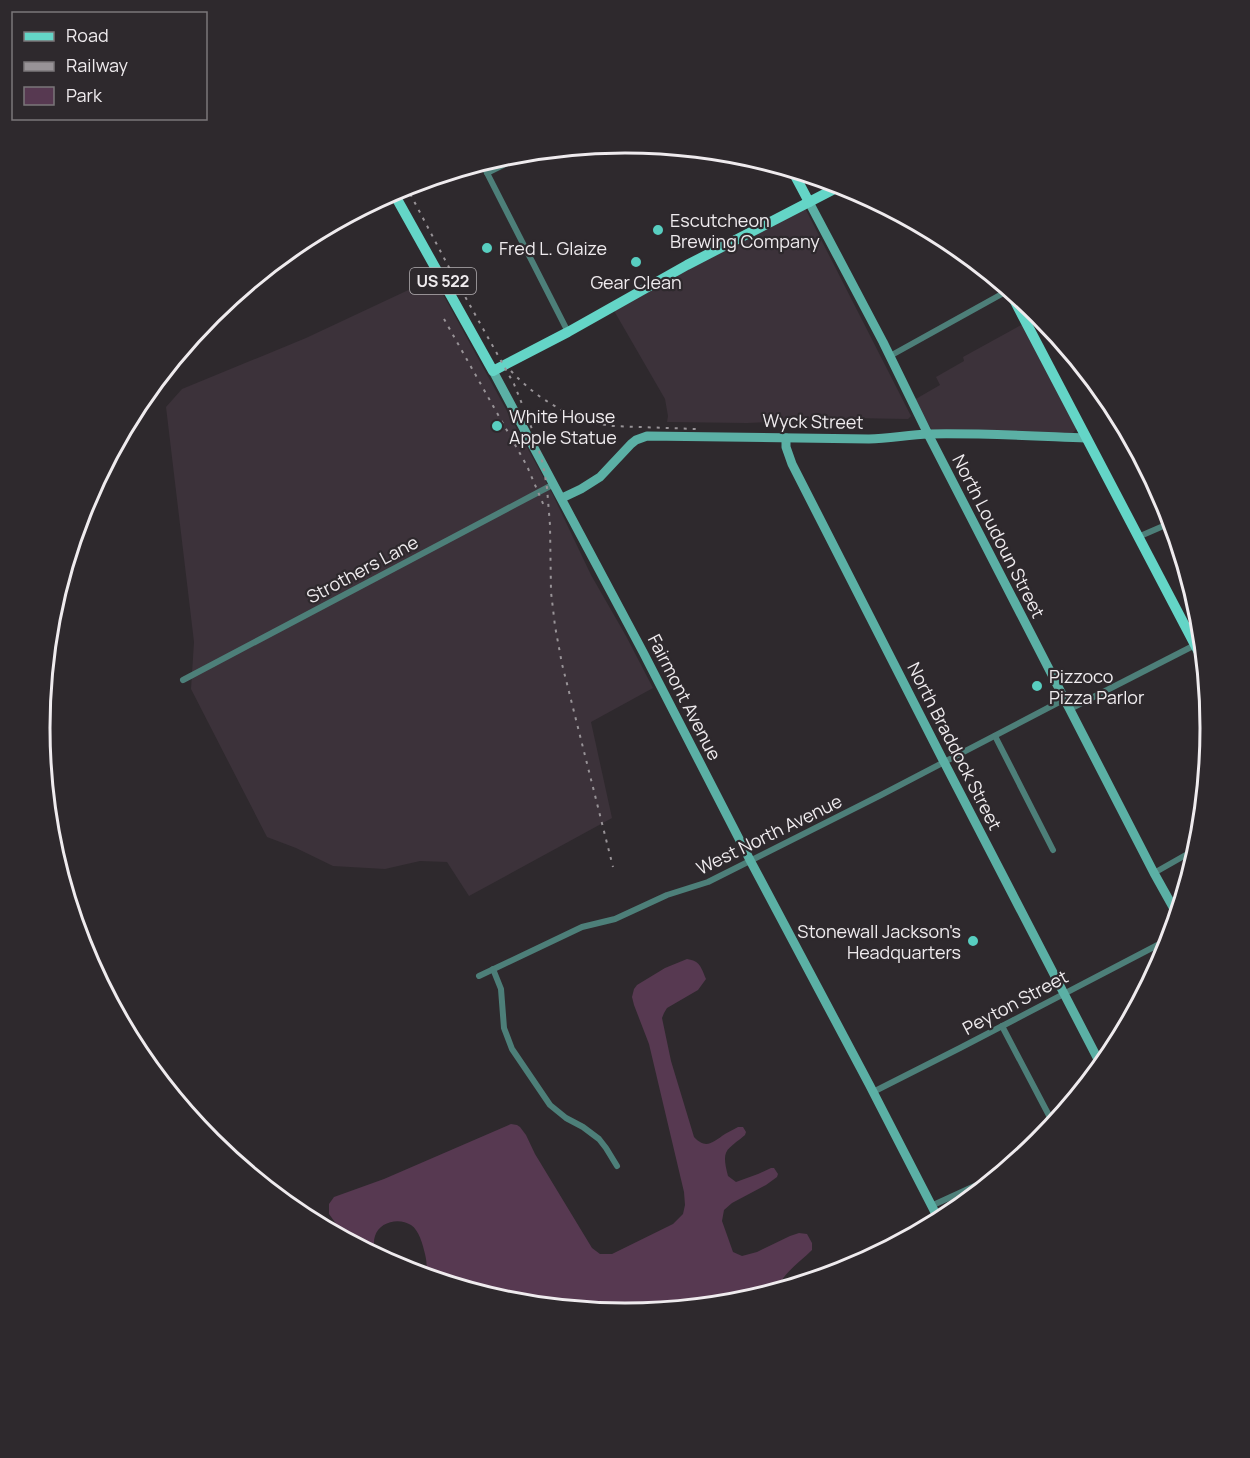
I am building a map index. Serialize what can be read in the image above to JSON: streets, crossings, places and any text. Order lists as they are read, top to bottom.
{
  "streets": {
    "main road": ["US 522", "North Loudoun Street", "Fairmont Avenue"],
    "street": [
      "Wyck Street",
      "Strothers Lane",
      "North Braddock Street",
      "West North Avenue",
      "Peyton Street"
    ]
  },
  "crossings": [
    ["Wyck Street", "North Loudoun Street"],
    ["Wyck Street", "Fairmont Avenue"],
    ["Wyck Street", "North Braddock Street"],
    ["North Loudoun Street", "West North Avenue"],
    ["Strothers Lane", "Fairmont Avenue"],
    ["Fairmont Avenue", "West North Avenue"],
    ["Fairmont Avenue", "Peyton Street"],
    ["North Braddock Street", "West North Avenue"],
    ["North Braddock Street", "Peyton Street"]
  ],
  "places": [
    "Escutcheon Brewing Company",
    "Fred L. Glaize",
    "Gear Clean",
    "White House Apple Statue",
    "Pizzoco Pizza Parlor",
    "Stonewall Jackson's Headquarters"
  ],
  "legend": ["Road", "Railway", "Park"]
}
